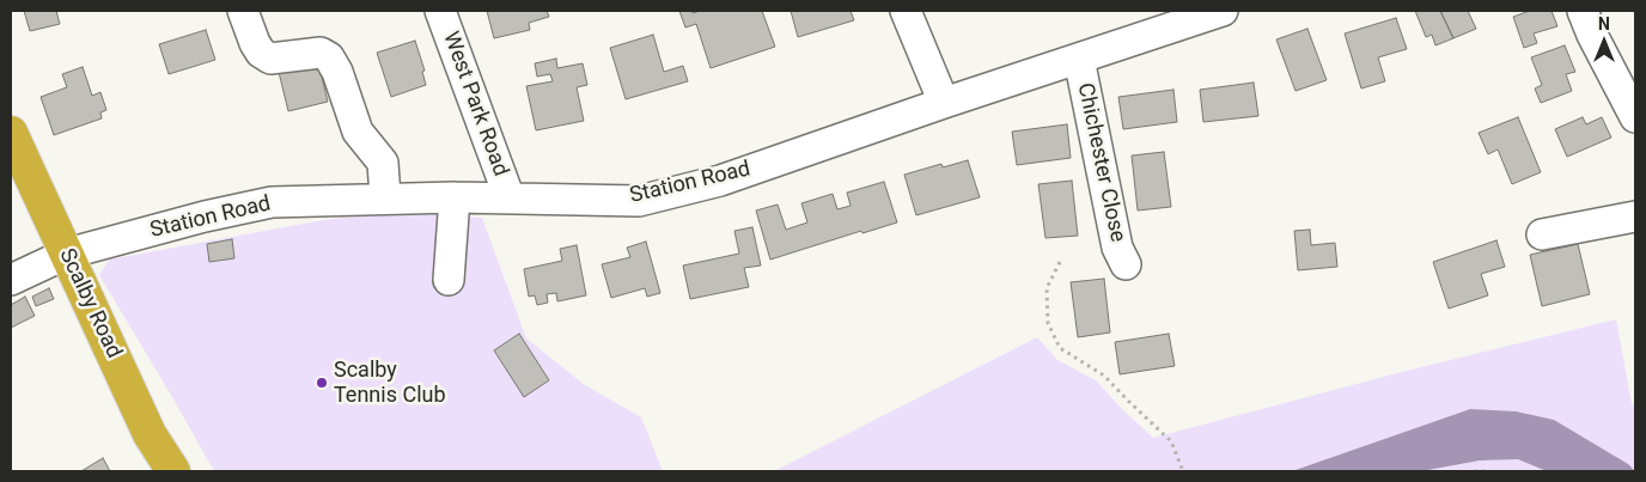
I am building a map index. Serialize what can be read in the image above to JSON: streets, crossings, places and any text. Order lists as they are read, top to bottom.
{
  "streets": {
    "highway": ["Scalby Road"],
    "street": ["West Park Road", "Chichester Close", "Station Road"]
  },
  "crossings": [
    ["West Park Road", "Station Road"],
    ["Chichester Close", "Station Road"],
    ["Station Road", "Scalby Road"]
  ],
  "places": ["Scalby Tennis Club"],
  "north": "top"
}
